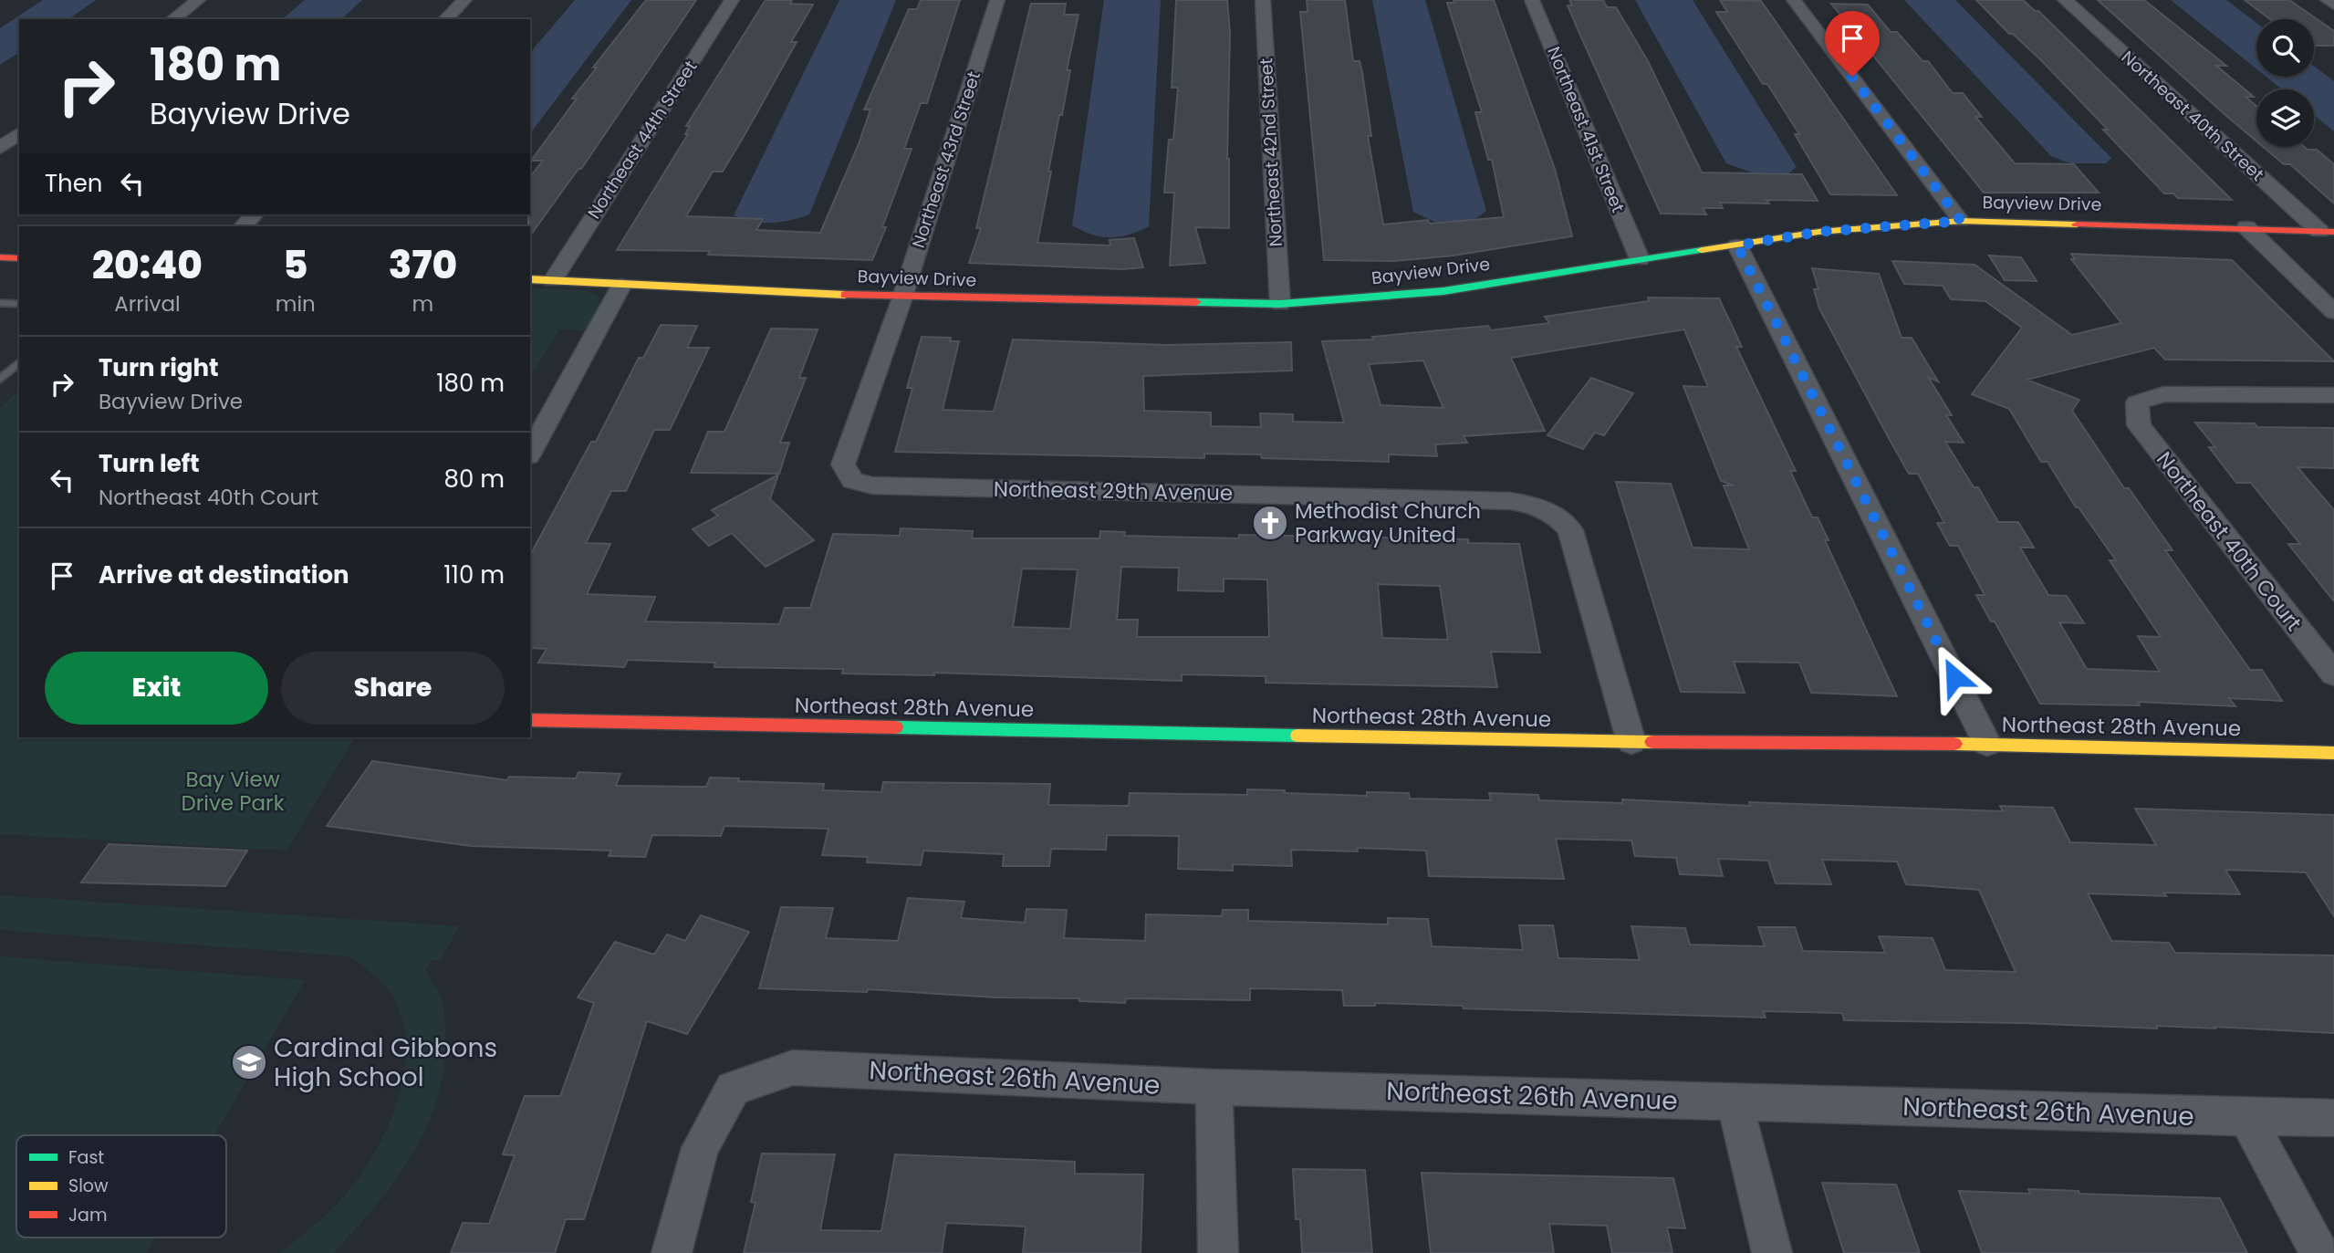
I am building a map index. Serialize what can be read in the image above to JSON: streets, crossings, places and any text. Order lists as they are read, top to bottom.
{
  "streets": {
    "street": [
      "Northeast 40th Street",
      "Northeast 41st Street",
      "Northeast 44th Street",
      "Northeast 42nd Street",
      "Northeast 43rd Street",
      "Bayview Drive",
      "Northeast 29th Avenue",
      "Northeast 40th Court",
      "Northeast 28th Avenue",
      "Northeast 26th Avenue"
    ]
  },
  "crossings": [
    ["Northeast 40th Street", "Bayview Drive"],
    ["Northeast 41st Street", "Bayview Drive"],
    ["Northeast 44th Street", "Bayview Drive"],
    ["Northeast 42nd Street", "Bayview Drive"],
    ["Northeast 43rd Street", "Bayview Drive"],
    ["Northeast 43rd Street", "Northeast 29th Avenue"],
    ["Northeast 29th Avenue", "Northeast 28th Avenue"]
  ],
  "parks": ["Bay View Drive Park"],
  "places": {
    "church": ["Methodist Church Parkway United"],
    "school or university": ["Cardinal Gibbons High School"]
  },
  "legend": ["Fast", "Slow", "Jam"],
  "page": {
    "turn": ["180 m", "Bayview Drive"],
    "then": "Then",
    "eta": [
      "20:40",
      "Arrival",
      "5",
      "min",
      "370",
      "m"
    ],
    "list": [
      {
        "name": "Turn right",
        "note": "Bayview Drive",
        "value": "180 m"
      },
      {
        "name": "Turn left",
        "note": "Northeast 40th Court",
        "value": "80 m"
      },
      {
        "name": "Arrive at destination",
        "value": "110 m"
      }
    ],
    "buttons": ["Exit", "Share"]
  }
}
